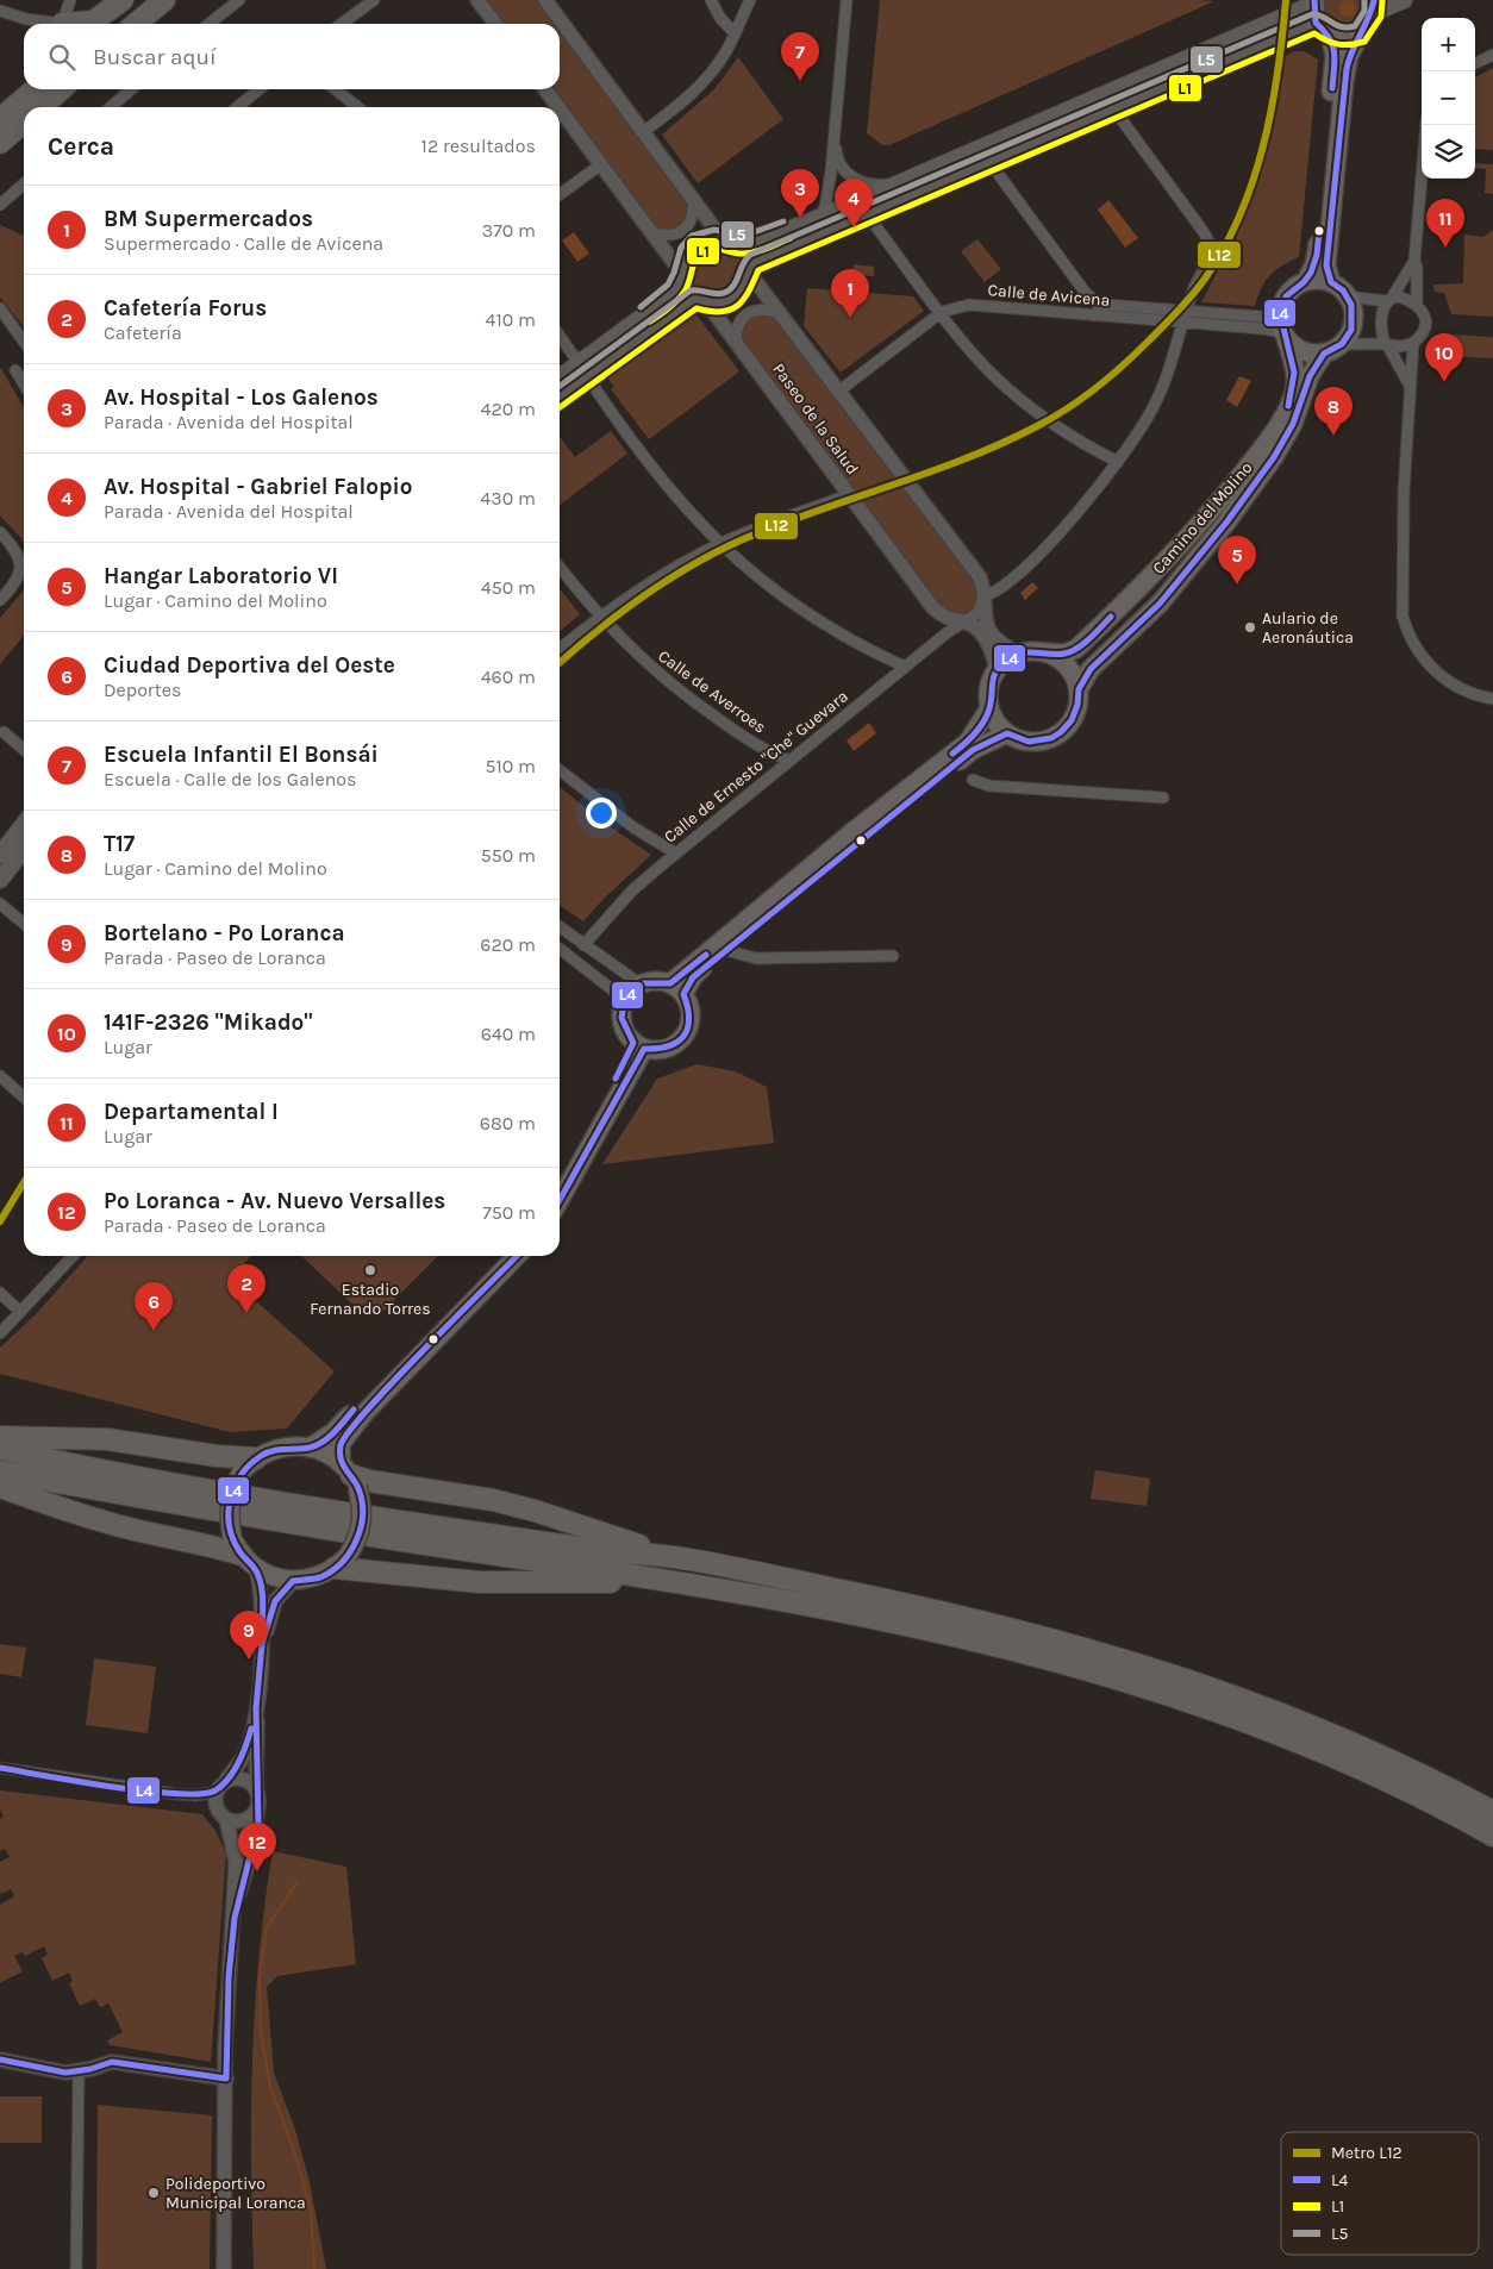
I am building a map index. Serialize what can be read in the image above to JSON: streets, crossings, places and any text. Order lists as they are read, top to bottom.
{
  "streets": {
    "main road": ["Camino del Molino"],
    "street": [
      "Calle de Avicena",
      "Paseo de la Salud",
      "Calle de Averroes",
      "Calle de Ernesto \"Che\" Guevara"
    ]
  },
  "crossings": [
    ["Calle de Avicena", "Paseo de la Salud"],
    ["Calle de Avicena", "Camino del Molino"],
    ["Paseo de la Salud", "Camino del Molino"],
    ["Paseo de la Salud", "Calle de Ernesto \"Che\" Guevara"],
    ["Calle de Averroes", "Calle de Ernesto \"Che\" Guevara"]
  ],
  "places": ["Aulario de Aeronáutica", "Estadio Fernando Torres", "Polideportivo Municipal Loranca"],
  "lines": [
    "metro line L12",
    "transit line L4",
    "transit line L5",
    "transit line L1"
  ],
  "legend": [
    "Metro L12",
    "L4",
    "L1",
    "L5"
  ],
  "page": {
    "map_buttons": ["+", "−"],
    "search": "Buscar aquí",
    "pins": [
      "7",
      "3",
      "4",
      "11",
      "1",
      "10",
      "8",
      "5",
      "2",
      "6",
      "9",
      "12"
    ],
    "heading": ["Cerca", "12 resultados"],
    "list": [
      {
        "mark": "1",
        "name": "BM Supermercados",
        "note": "Supermercado · Calle de Avicena",
        "value": "370 m"
      },
      {
        "mark": "2",
        "name": "Cafetería Forus",
        "note": "Cafetería",
        "value": "410 m"
      },
      {
        "mark": "3",
        "name": "Av. Hospital - Los Galenos",
        "note": "Parada · Avenida del Hospital",
        "value": "420 m"
      },
      {
        "mark": "4",
        "name": "Av. Hospital - Gabriel Falopio",
        "note": "Parada · Avenida del Hospital",
        "value": "430 m"
      },
      {
        "mark": "5",
        "name": "Hangar Laboratorio VI",
        "note": "Lugar · Camino del Molino",
        "value": "450 m"
      },
      {
        "mark": "6",
        "name": "Ciudad Deportiva del Oeste",
        "note": "Deportes",
        "value": "460 m"
      },
      {
        "mark": "7",
        "name": "Escuela Infantil El Bonsái",
        "note": "Escuela · Calle de los Galenos",
        "value": "510 m"
      },
      {
        "mark": "8",
        "name": "T17",
        "note": "Lugar · Camino del Molino",
        "value": "550 m"
      },
      {
        "mark": "9",
        "name": "Bortelano - Pº Loranca",
        "note": "Parada · Paseo de Loranca",
        "value": "620 m"
      },
      {
        "mark": "10",
        "name": "141F-2326 \"Mikado\"",
        "note": "Lugar",
        "value": "640 m"
      },
      {
        "mark": "11",
        "name": "Departamental I",
        "note": "Lugar",
        "value": "680 m"
      },
      {
        "mark": "12",
        "name": "Pº Loranca - Av. Nuevo Versalles",
        "note": "Parada · Paseo de Loranca",
        "value": "750 m"
      }
    ]
  }
}
